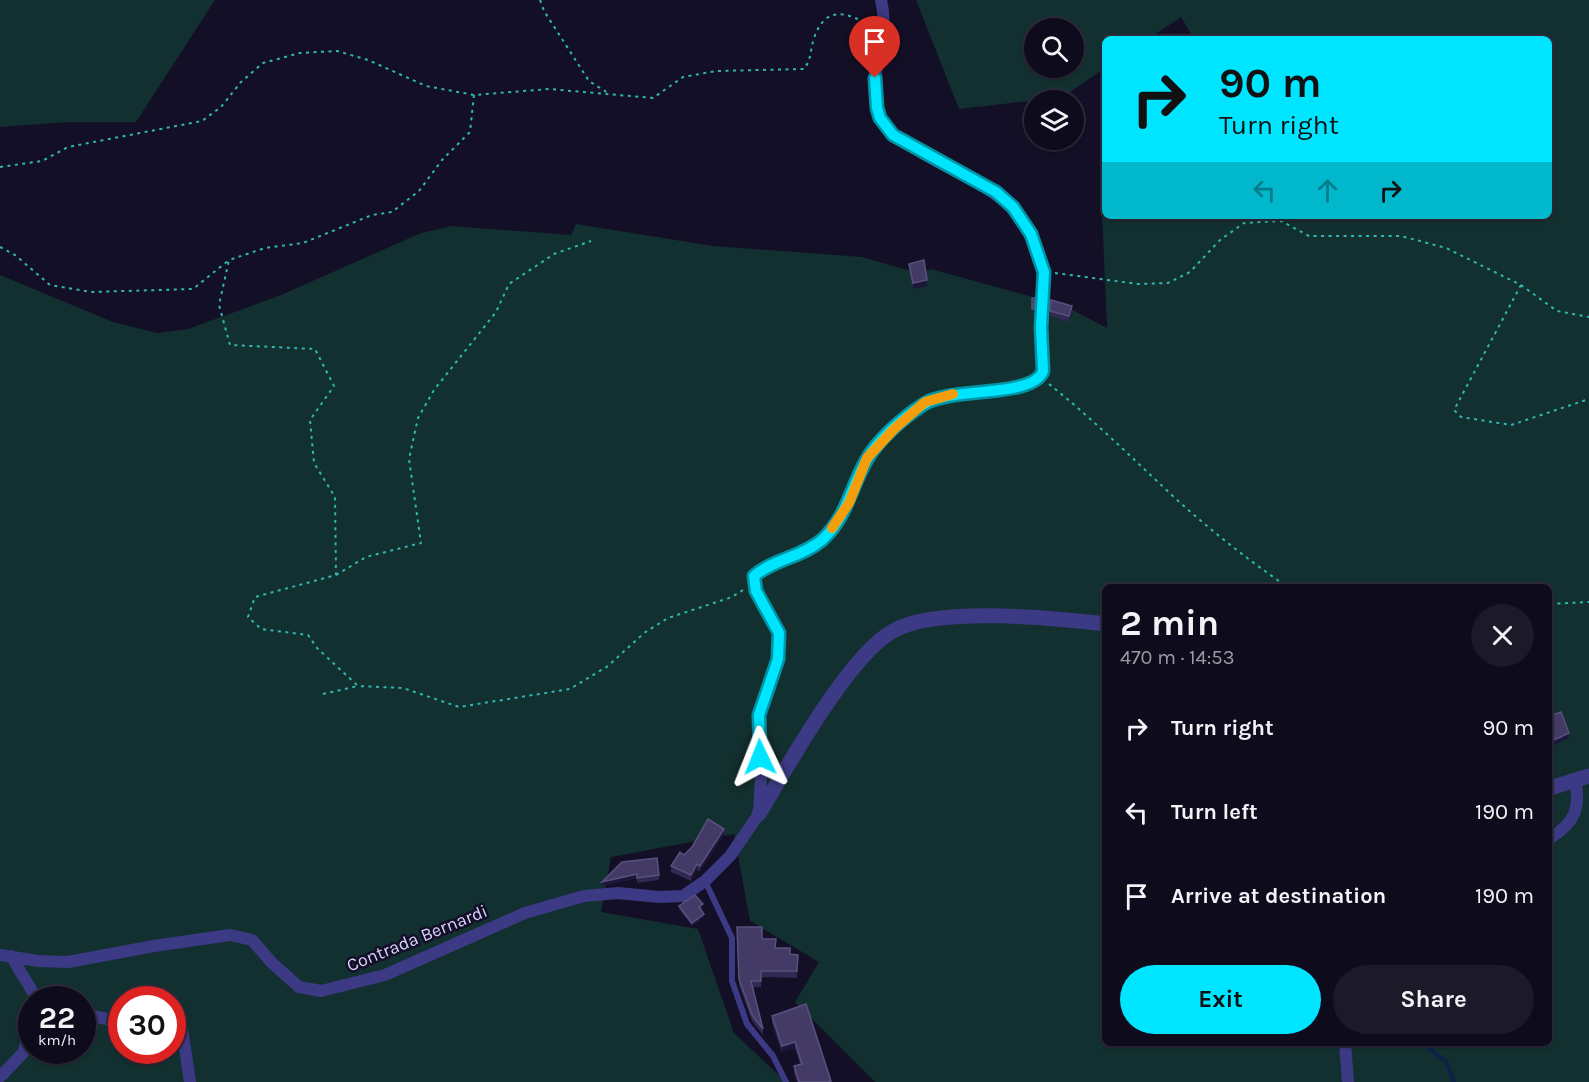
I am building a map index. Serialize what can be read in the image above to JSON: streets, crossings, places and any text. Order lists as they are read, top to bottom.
{
  "streets": {
    "street": ["Contrada Bernardi"]
  },
  "page": {
    "turn": ["90 m", "Turn right"],
    "heading": ["2 min", "470 m · 14:53"],
    "list": [
      {
        "name": "Turn right",
        "value": "90 m"
      },
      {
        "name": "Turn left",
        "value": "190 m"
      },
      {
        "name": "Arrive at destination",
        "value": "190 m"
      }
    ],
    "buttons": ["Exit", "Share"],
    "speed": "22 km/h",
    "limit": "30"
  }
}
